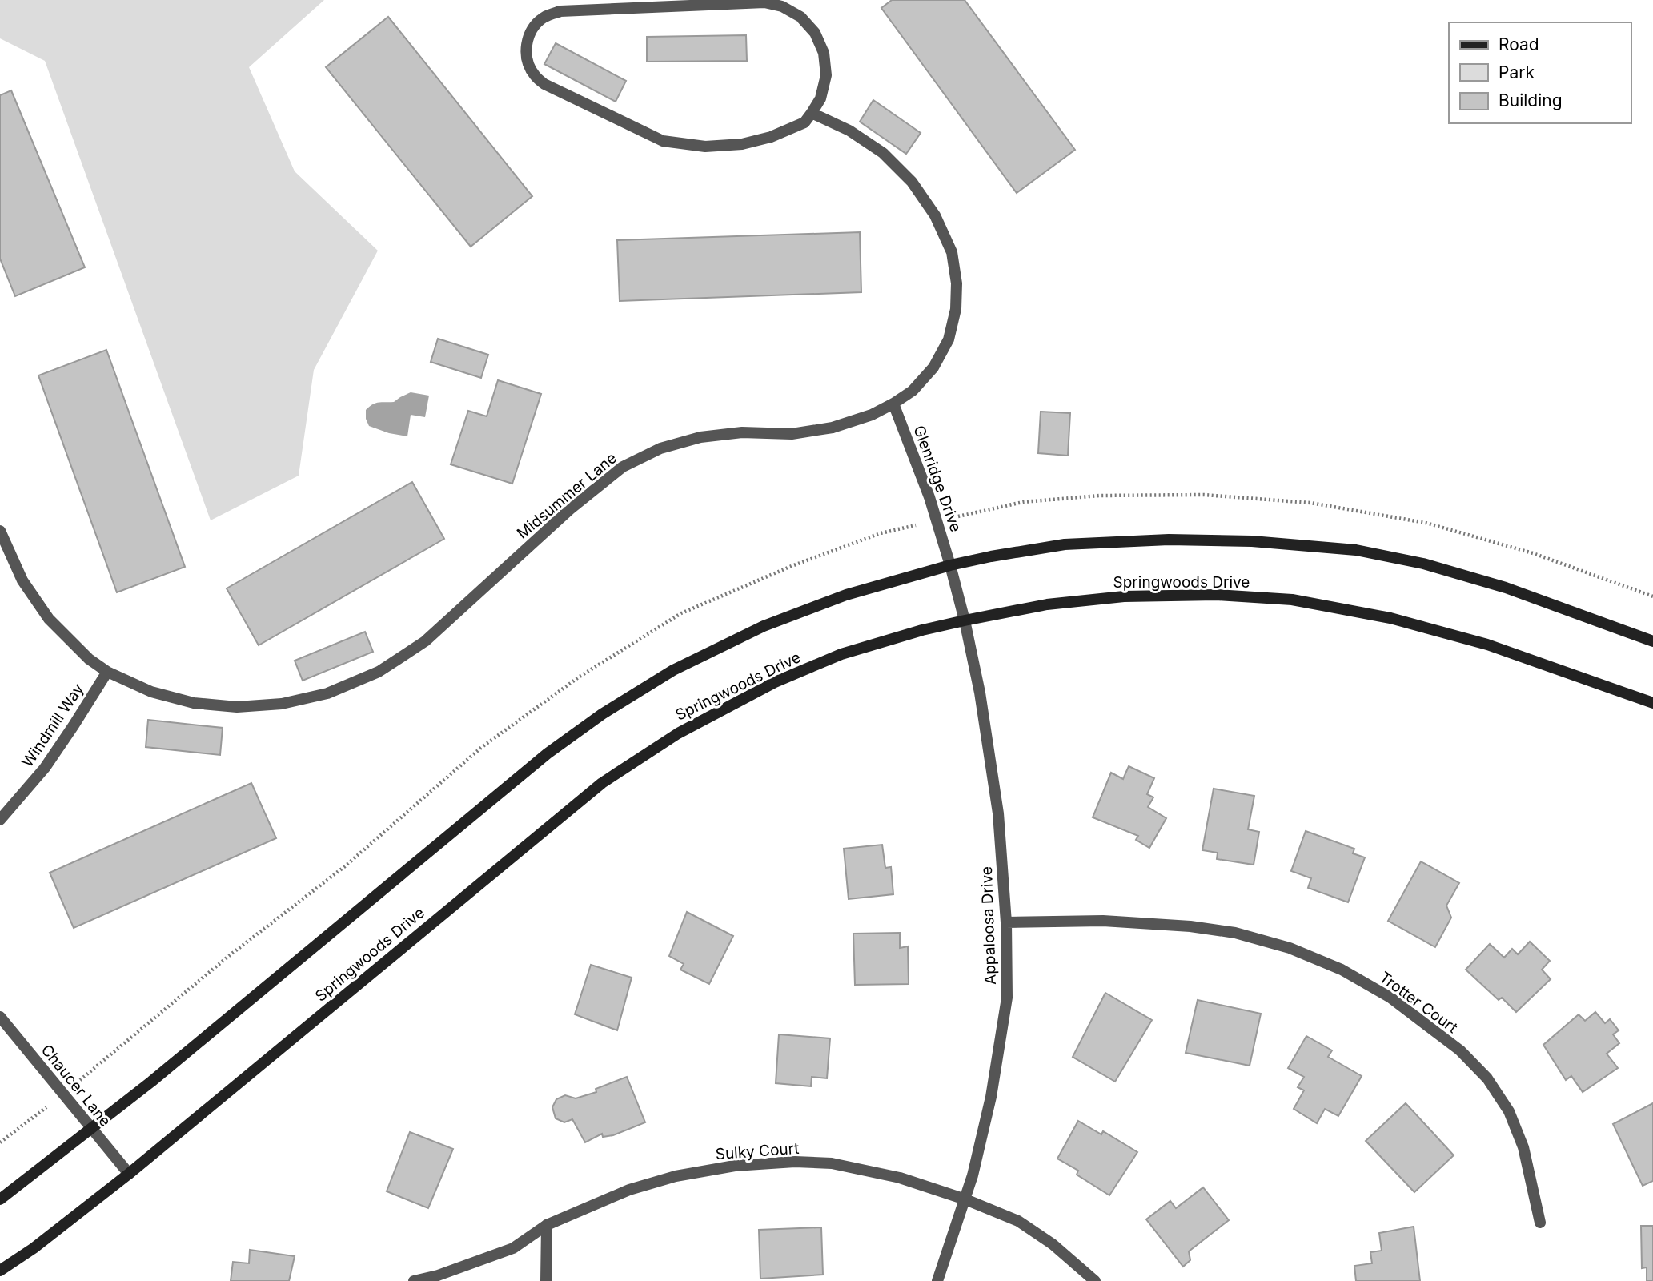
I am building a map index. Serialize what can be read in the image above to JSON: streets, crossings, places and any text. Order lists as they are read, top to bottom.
{
  "streets": {
    "street": [
      "Glenridge Drive",
      "Midsummer Lane",
      "Springwoods Drive",
      "Windmill Way",
      "Appaloosa Drive",
      "Trotter Court",
      "Chaucer Lane",
      "Sulky Court"
    ]
  },
  "crossings": [
    ["Glenridge Drive", "Midsummer Lane"],
    ["Glenridge Drive", "Appaloosa Drive"],
    ["Midsummer Lane", "Windmill Way"],
    ["Springwoods Drive", "Appaloosa Drive"],
    ["Springwoods Drive", "Chaucer Lane"],
    ["Appaloosa Drive", "Trotter Court"],
    ["Appaloosa Drive", "Sulky Court"]
  ],
  "legend": ["Road", "Park", "Building"]
}
